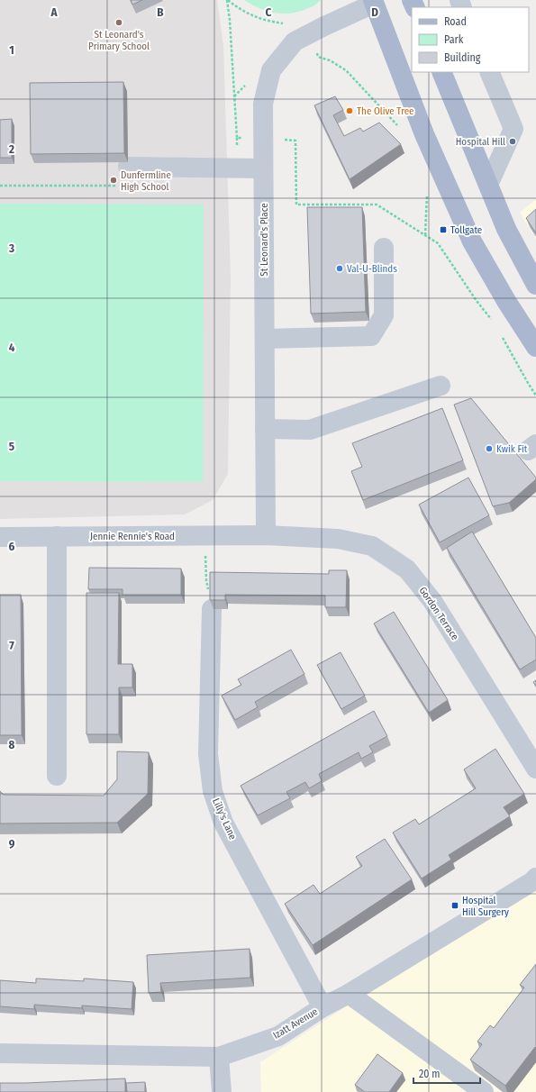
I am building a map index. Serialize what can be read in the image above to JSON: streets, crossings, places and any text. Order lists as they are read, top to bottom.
{
  "streets": {
    "street": [
      "St Leonard's Place",
      "Jennie Rennie's Road",
      "Gordon Terrace",
      "Lilly's Lane",
      "Izatt Avenue"
    ]
  },
  "crossings": [
    ["St Leonard's Place", "Jennie Rennie's Road"],
    ["St Leonard's Place", "Gordon Terrace"],
    ["Jennie Rennie's Road", "Gordon Terrace"],
    ["Lilly's Lane", "Izatt Avenue"]
  ],
  "places": {
    "other": [
      "St Leonard's Primary School",
      "The Olive Tree",
      "Hospital Hill",
      "Dunfermline High School",
      "Val-U-Blinds",
      "Kwik Fit"
    ],
    "transit": ["Tollgate", "Hospital Hill Surgery"]
  },
  "legend": ["Road", "Park", "Building"],
  "scale_bar": "20 m",
  "grid": {
    "columns": [
      "A",
      "B",
      "C",
      "D"
    ],
    "rows": [
      "1",
      "2",
      "3",
      "4",
      "5",
      "6",
      "7",
      "8",
      "9"
    ]
  }
}
